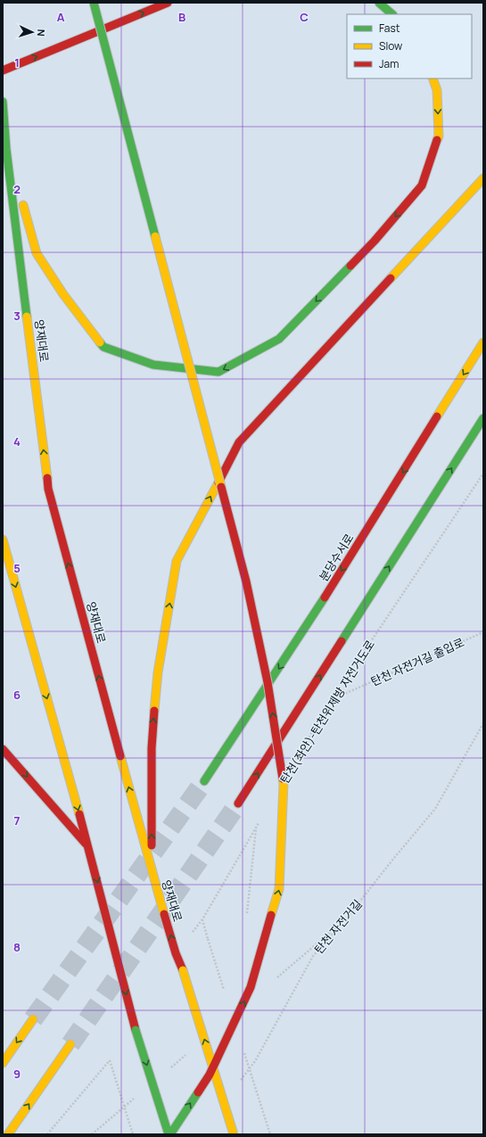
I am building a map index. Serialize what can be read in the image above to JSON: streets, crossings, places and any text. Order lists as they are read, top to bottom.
{
  "streets": {
    "main road": ["양재대로", "분당수서로"],
    "path": ["탄천 자전거길 출입로", "탄천(좌안)-탄천위제방 자전거도로", "탄천 자전거길"]
  },
  "crossings": [
    ["탄천 자전거길 출입로", "탄천(좌안)-탄천위제방 자전거도로"]
  ],
  "legend": ["Fast", "Slow", "Jam"],
  "north": "right",
  "grid": {
    "columns": ["A", "B", "C"],
    "rows": [
      "1",
      "2",
      "3",
      "4",
      "5",
      "6",
      "7",
      "8",
      "9"
    ]
  }
}
